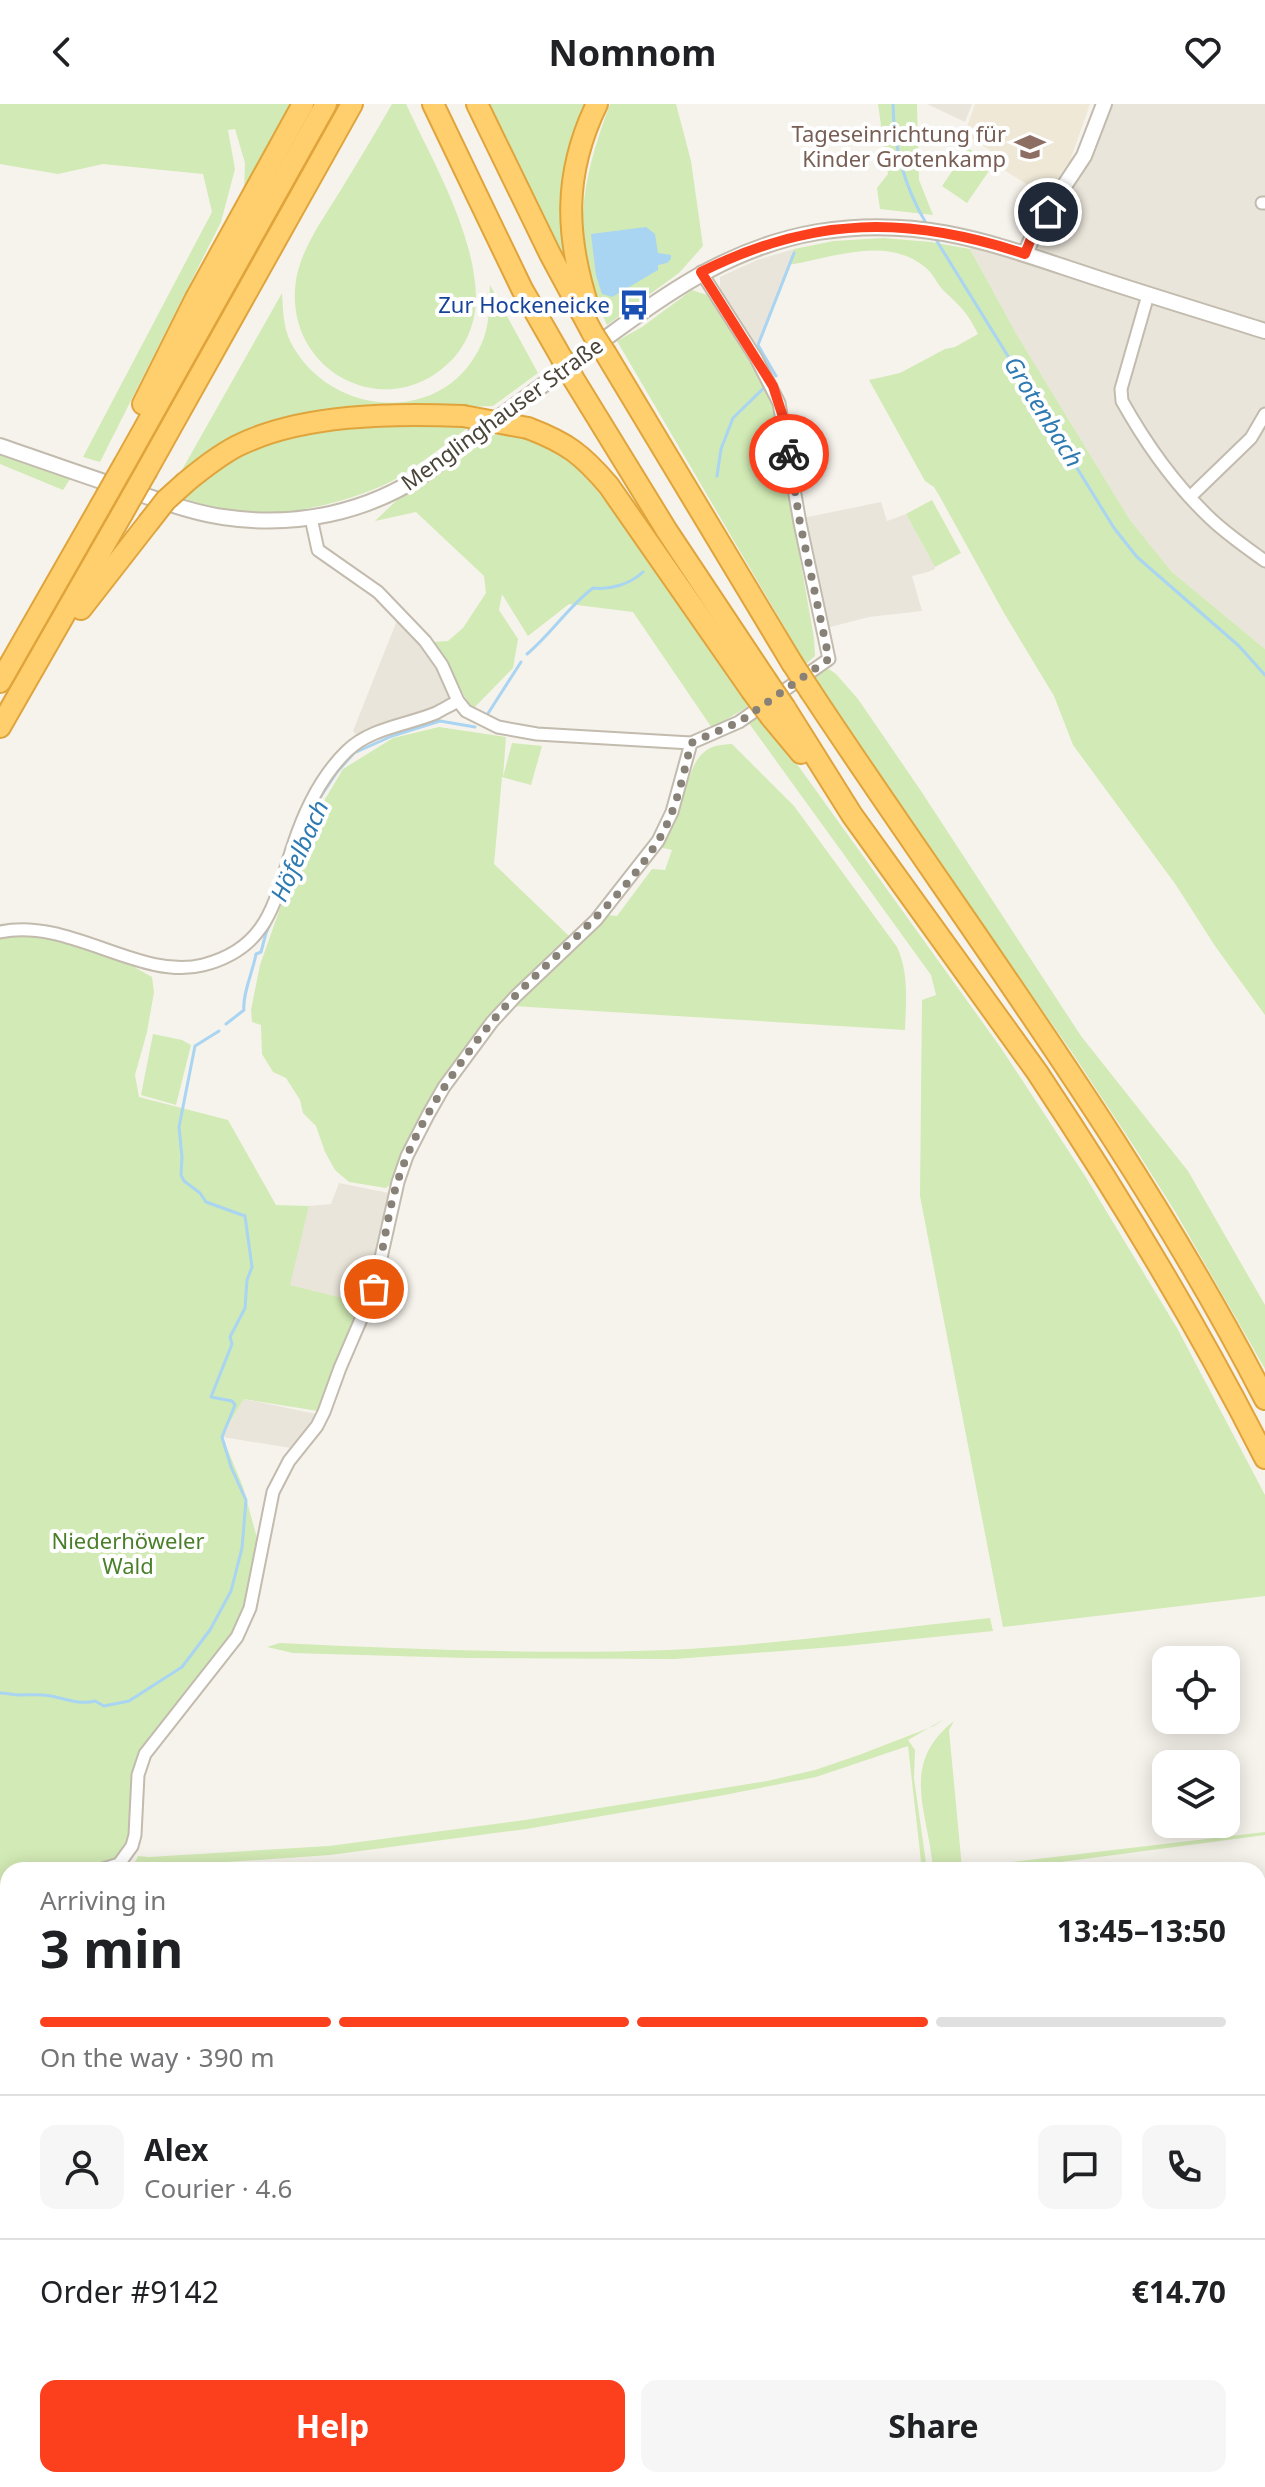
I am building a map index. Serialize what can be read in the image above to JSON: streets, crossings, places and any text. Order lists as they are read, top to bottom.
{
  "streets": {
    "street": ["Menglinghauser Straße"]
  },
  "water": ["Grotenbach", "Höfelbach"],
  "parks": ["Niederhöweler Wald"],
  "places": {
    "school or university": ["Tageseinrichtung für Kinder Grotenkamp"],
    "bus stop": ["Zur Hockeneicke"]
  },
  "page": {
    "header": "Nomnom",
    "heading": ["3 min", "Arriving in", "13:45–13:50"],
    "panel": [
      "Alex",
      "Courier · 4.6",
      "Order #9142",
      "€14.70"
    ],
    "bar": "On the way · 390 m",
    "buttons": ["Help", "Share"]
  }
}
